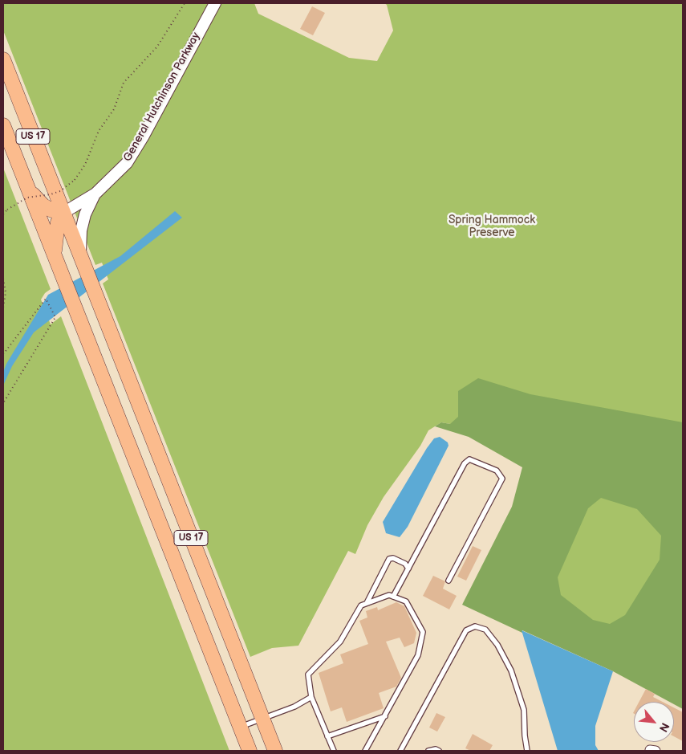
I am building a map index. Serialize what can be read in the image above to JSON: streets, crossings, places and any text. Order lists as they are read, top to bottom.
{
  "streets": {
    "main road": ["US 17"],
    "street": ["General Hutchinson Parkway"]
  },
  "crossings": [
    ["General Hutchinson Parkway", "US 17"]
  ],
  "parks": ["Spring Hammock Preserve"],
  "north": "bottom right"
}
